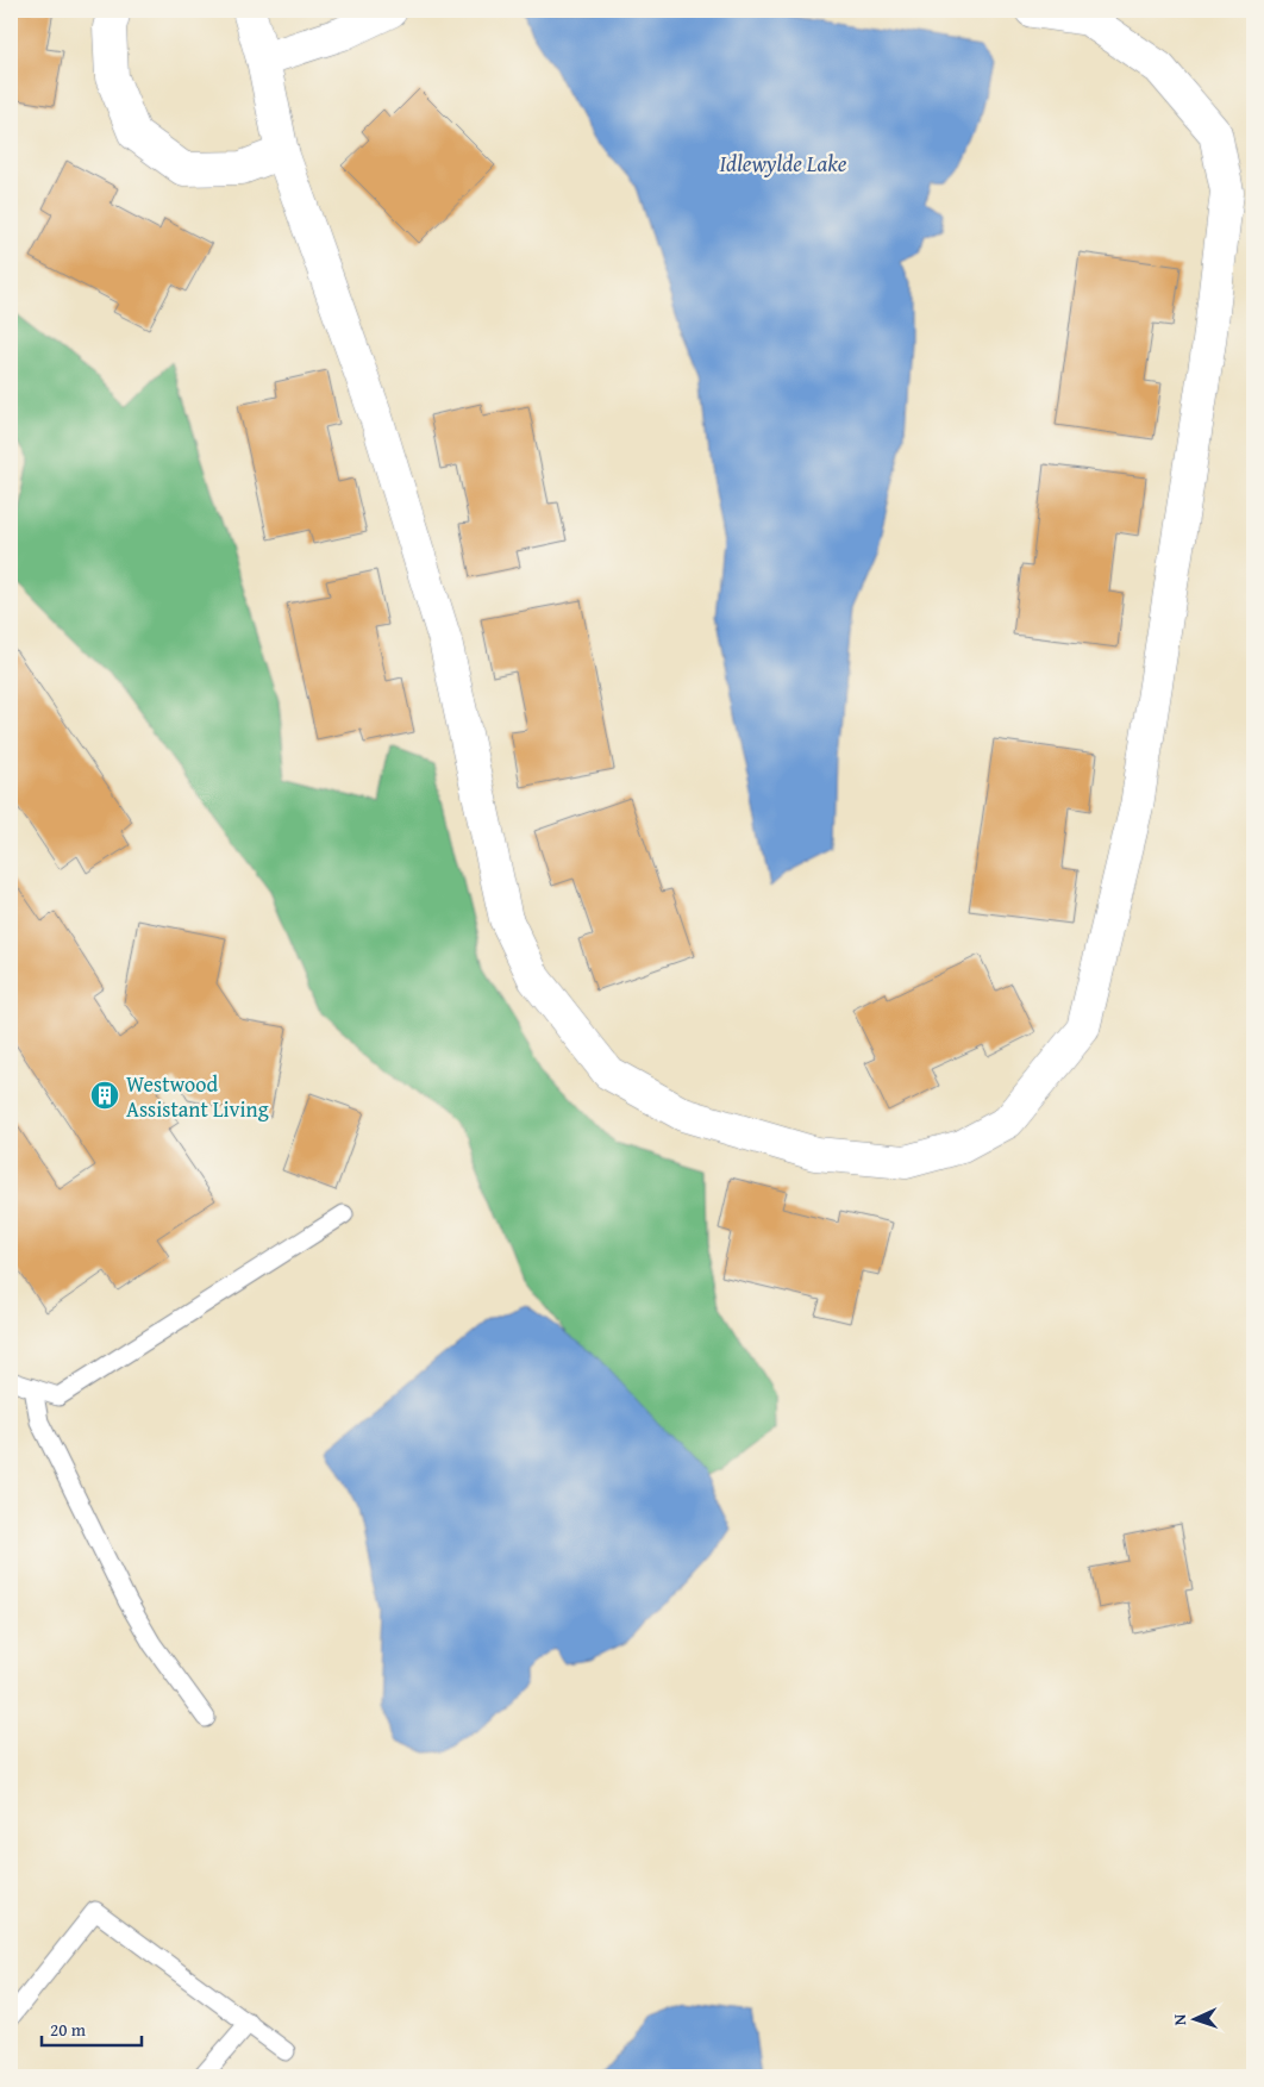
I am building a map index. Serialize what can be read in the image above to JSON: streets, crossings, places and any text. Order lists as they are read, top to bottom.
{
  "water": ["Idlewylde Lake"],
  "places": {
    "building": ["Westwood Assistant Living"]
  },
  "scale_bar": "20 m",
  "north": "left"
}
